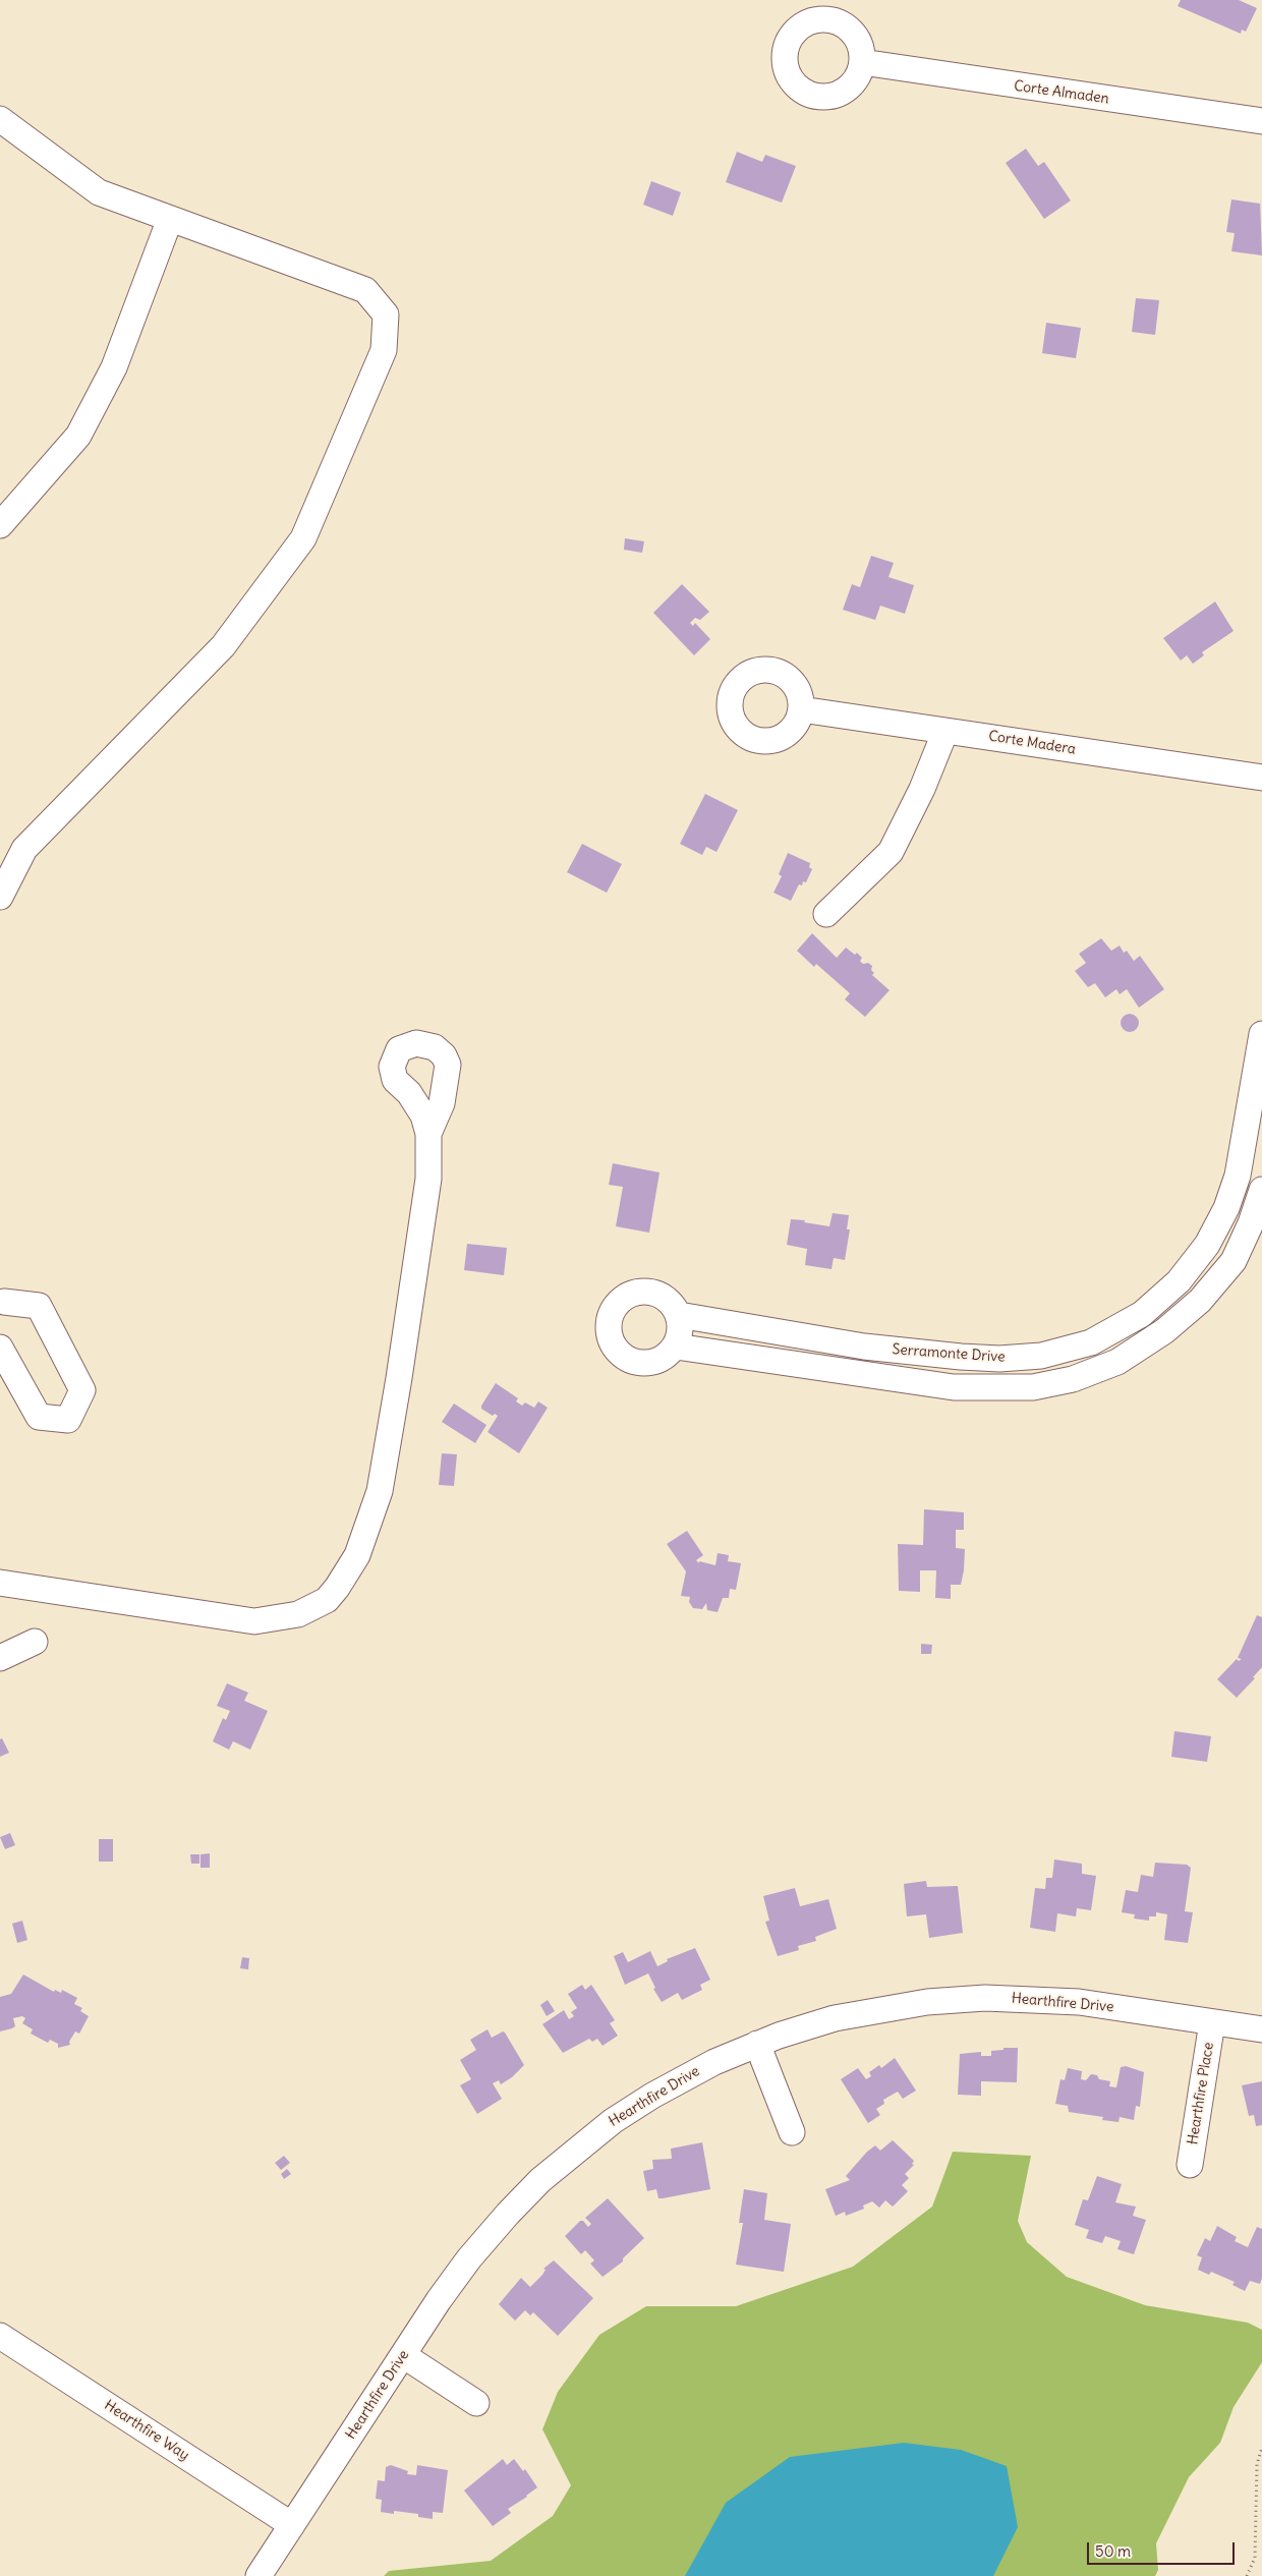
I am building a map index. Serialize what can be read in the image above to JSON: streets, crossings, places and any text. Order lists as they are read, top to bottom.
{
  "streets": {
    "street": [
      "Corte Almaden",
      "Corte Madera",
      "Serramonte Drive",
      "Hearthfire Drive",
      "Hearthfire Place",
      "Hearthfire Way"
    ]
  },
  "crossings": [
    ["Hearthfire Drive", "Hearthfire Place"],
    ["Hearthfire Drive", "Hearthfire Way"]
  ],
  "scale_bar": "50 m"
}
